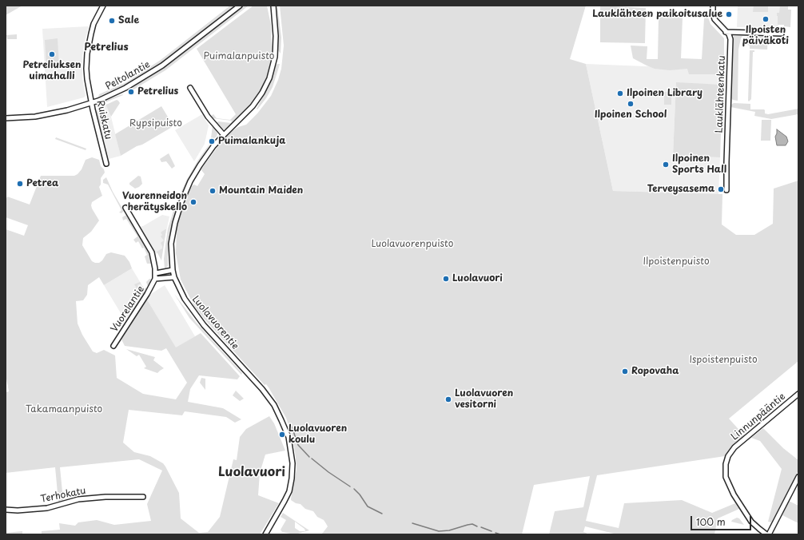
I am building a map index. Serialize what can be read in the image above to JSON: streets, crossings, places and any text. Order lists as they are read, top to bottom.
{
  "streets": {
    "street": [
      "Peltolantie",
      "Lauklähteenkatu",
      "Ruiskatu",
      "Vuorelantie",
      "Luolavuorentie",
      "Linnunpääntie",
      "Terhokatu"
    ]
  },
  "crossings": [
    ["Peltolantie", "Ruiskatu"],
    ["Vuorelantie", "Luolavuorentie"]
  ],
  "districts": ["Petrelius", "Luolavuori"],
  "parks": [
    "Puimalanpuisto",
    "Rypsipuisto",
    "Luolavuorenpuisto",
    "Ilpoistenpuisto",
    "Ispoistenpuisto",
    "Takamaanpuisto"
  ],
  "places": [
    "Lauklähteen paikoitusalue",
    "Ilpoisten päiväkoti",
    "Sale",
    "Petreliuksen uimahalli",
    "Petrelius",
    "Ilpoinen Library",
    "Ilpoinen School",
    "Puimalankuja",
    "Ilpoinen Sports Hall",
    "Petrea",
    "Terveysasema",
    "Mountain Maiden",
    "Vuorenneidon herätyskello",
    "Luolavuori",
    "Ropovaha",
    "Luolavuoren vesitorni",
    "Luolavuoren koulu"
  ],
  "scale_bar": "100 m"
}
